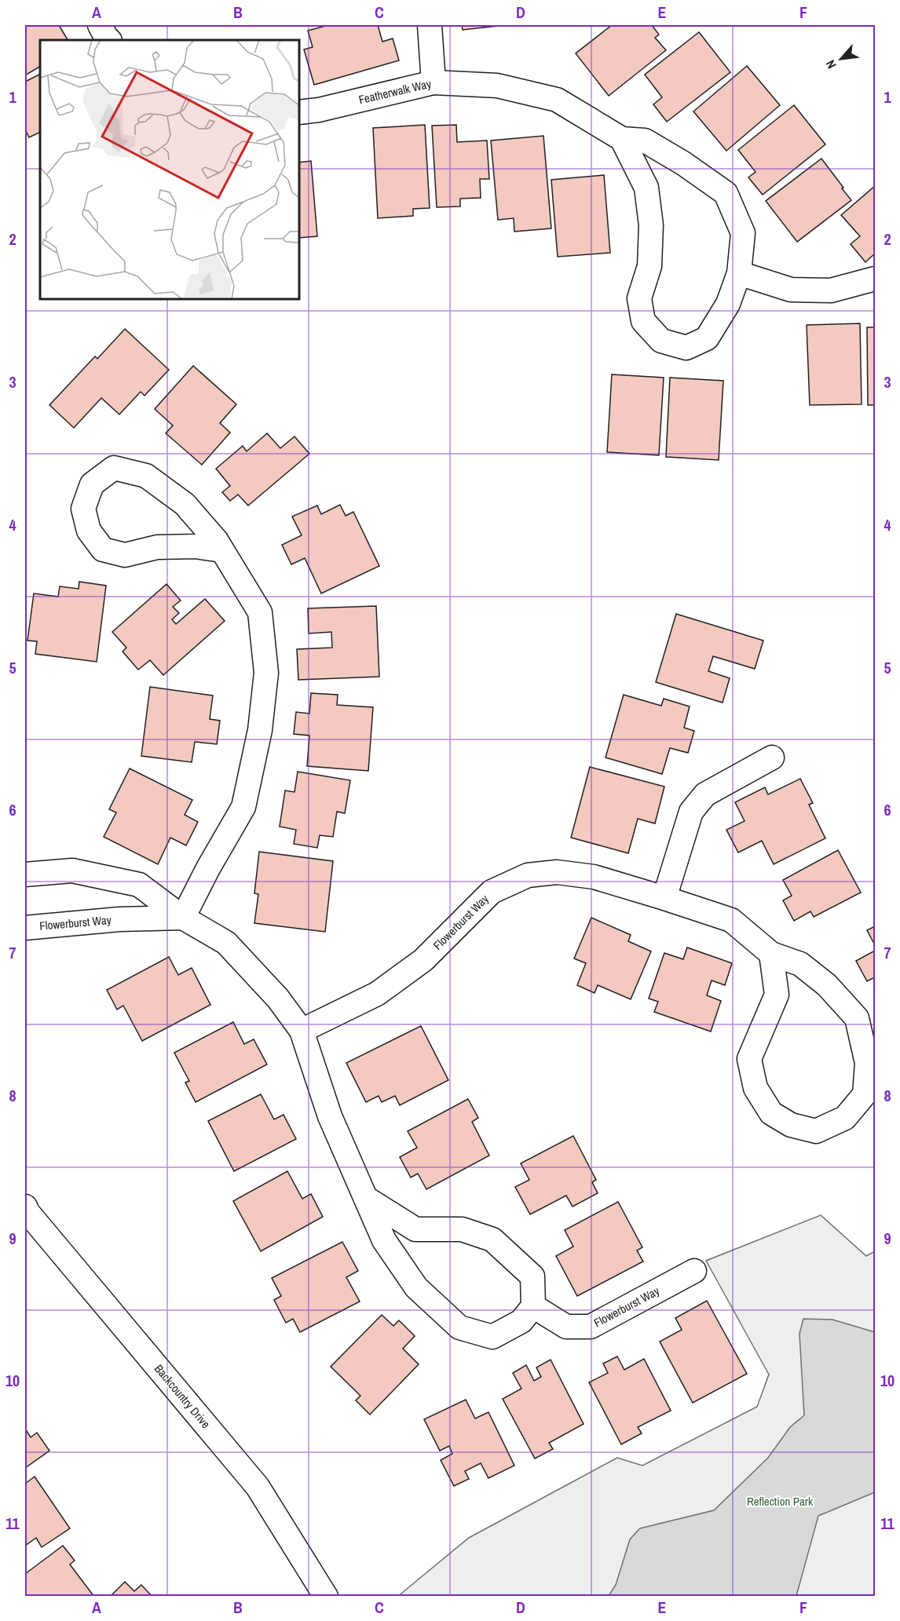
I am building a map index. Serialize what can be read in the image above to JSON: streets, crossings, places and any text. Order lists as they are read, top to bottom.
{
  "streets": {
    "street": ["Featherwalk Way", "Flowerburst Way", "Backcountry Drive"]
  },
  "parks": ["Reflection Park"],
  "north": "bottom left",
  "grid": {
    "columns": [
      "A",
      "B",
      "C",
      "D",
      "E",
      "F"
    ],
    "rows": [
      "1",
      "2",
      "3",
      "4",
      "5",
      "6",
      "7",
      "8",
      "9",
      "10",
      "11"
    ]
  }
}
